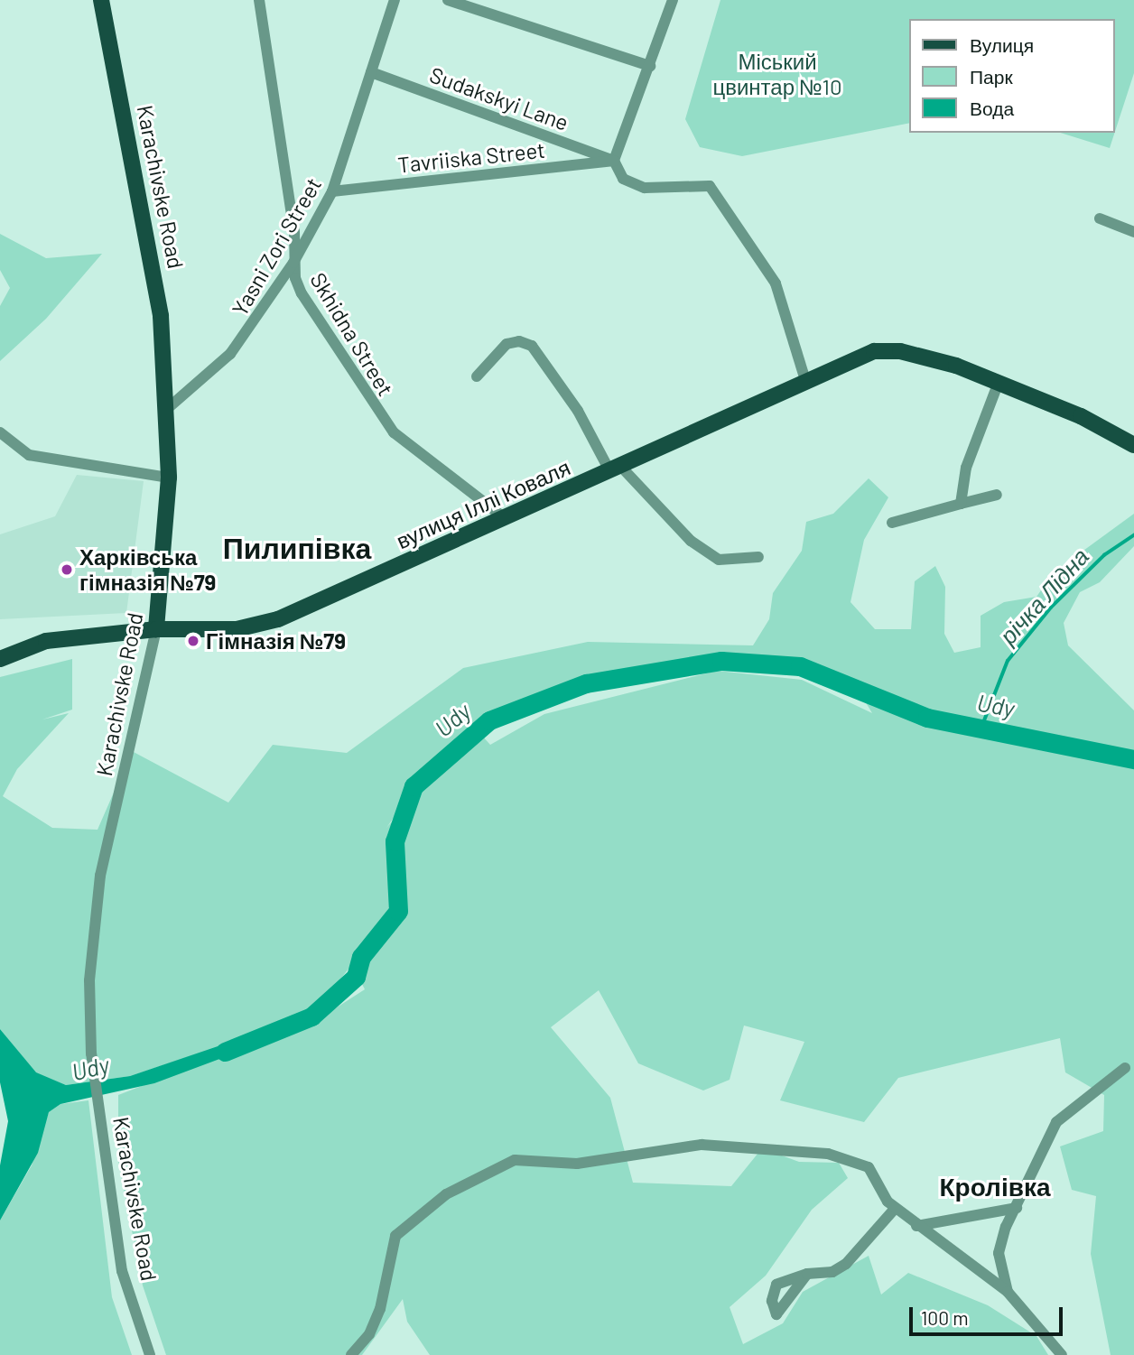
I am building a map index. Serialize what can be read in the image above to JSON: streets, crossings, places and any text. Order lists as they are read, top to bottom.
{
  "streets": {
    "main road": ["Karachivske Road", "вулиця Іллі Коваля"],
    "street": [
      "Sudakskyi Lane",
      "Tavriiska Street",
      "Yasni Zori Street",
      "Skhidna Street"
    ]
  },
  "crossings": [
    ["Sudakskyi Lane", "Tavriiska Street"],
    ["Sudakskyi Lane", "Yasni Zori Street"],
    ["Tavriiska Street", "Yasni Zori Street"],
    ["Karachivske Road", "Yasni Zori Street"],
    ["Karachivske Road", "вулиця Іллі Коваля"],
    ["Yasni Zori Street", "Skhidna Street"],
    ["Skhidna Street", "вулиця Іллі Коваля"]
  ],
  "districts": ["Пилипівка", "Кролівка"],
  "water": ["річка Лідна", "Udy"],
  "parks": ["Міський цвинтар №10"],
  "places": ["Харківська гімназія №79", "Гімназія №79"],
  "legend": ["Вулиця", "Парк", "Вода"],
  "scale_bar": "100 m"
}
